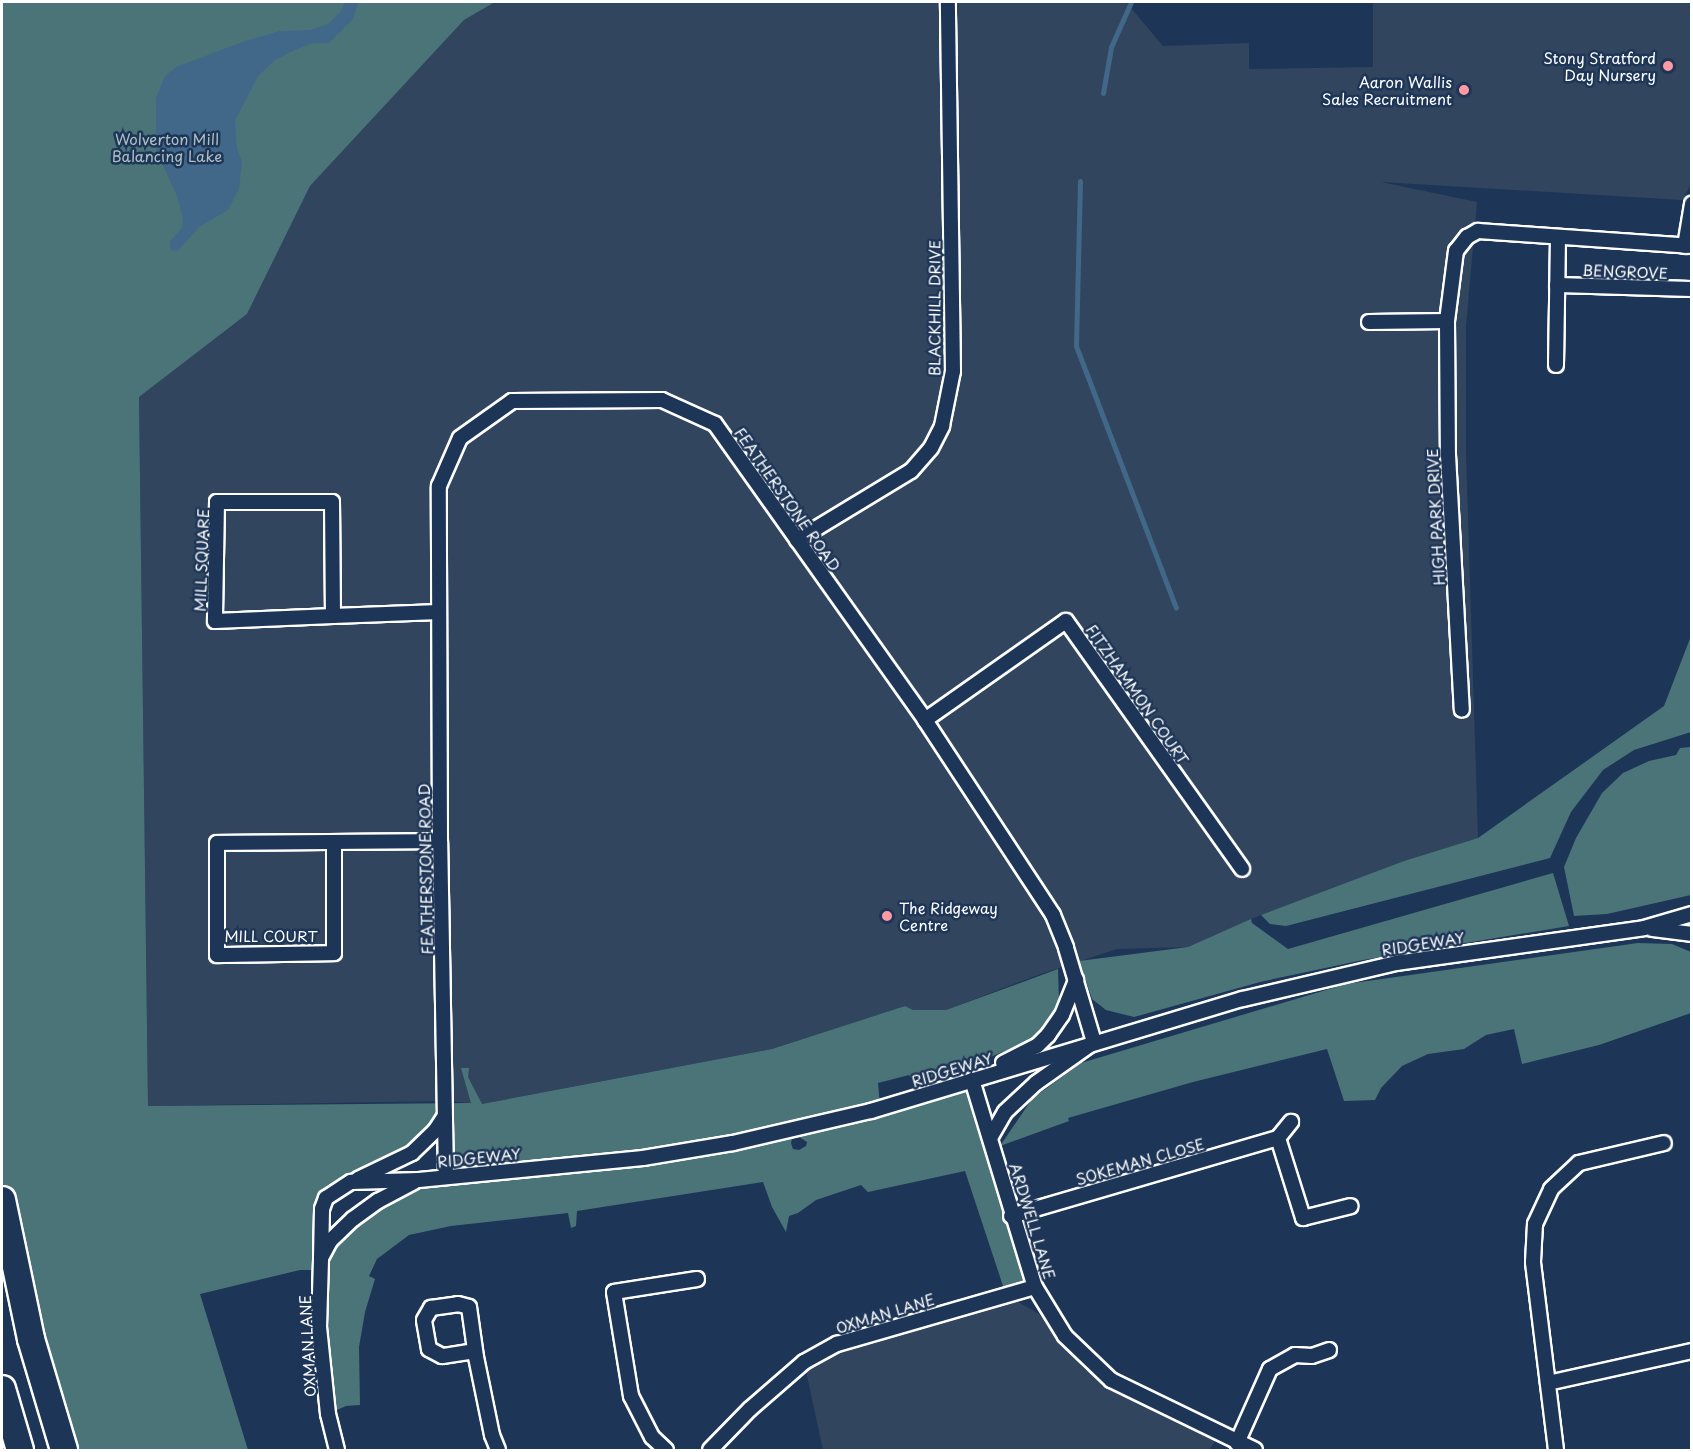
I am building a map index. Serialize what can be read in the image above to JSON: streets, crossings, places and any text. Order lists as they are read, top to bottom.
{
  "streets": {
    "street": [
      "BENGROVE",
      "BLACKHILL DRIVE",
      "FEATHERSTONE ROAD",
      "HIGH PARK DRIVE",
      "MILL SQUARE",
      "FITZHAMMON COURT",
      "MILL COURT",
      "RIDGEWAY",
      "SOKEMAN CLOSE",
      "ARDWELL LANE",
      "OXMAN LANE"
    ]
  },
  "crossings": [
    ["BLACKHILL DRIVE", "FEATHERSTONE ROAD"],
    ["FEATHERSTONE ROAD", "MILL SQUARE"],
    ["FEATHERSTONE ROAD", "FITZHAMMON COURT"],
    ["FEATHERSTONE ROAD", "MILL COURT"],
    ["FEATHERSTONE ROAD", "RIDGEWAY"],
    ["RIDGEWAY", "ARDWELL LANE"],
    ["SOKEMAN CLOSE", "ARDWELL LANE"],
    ["ARDWELL LANE", "OXMAN LANE"]
  ],
  "parks": ["Wolverton Mill Balancing Lake"],
  "places": ["Stony Stratford Day Nursery", "Aaron Wallis Sales Recruitment", "The Ridgeway Centre"]
}
